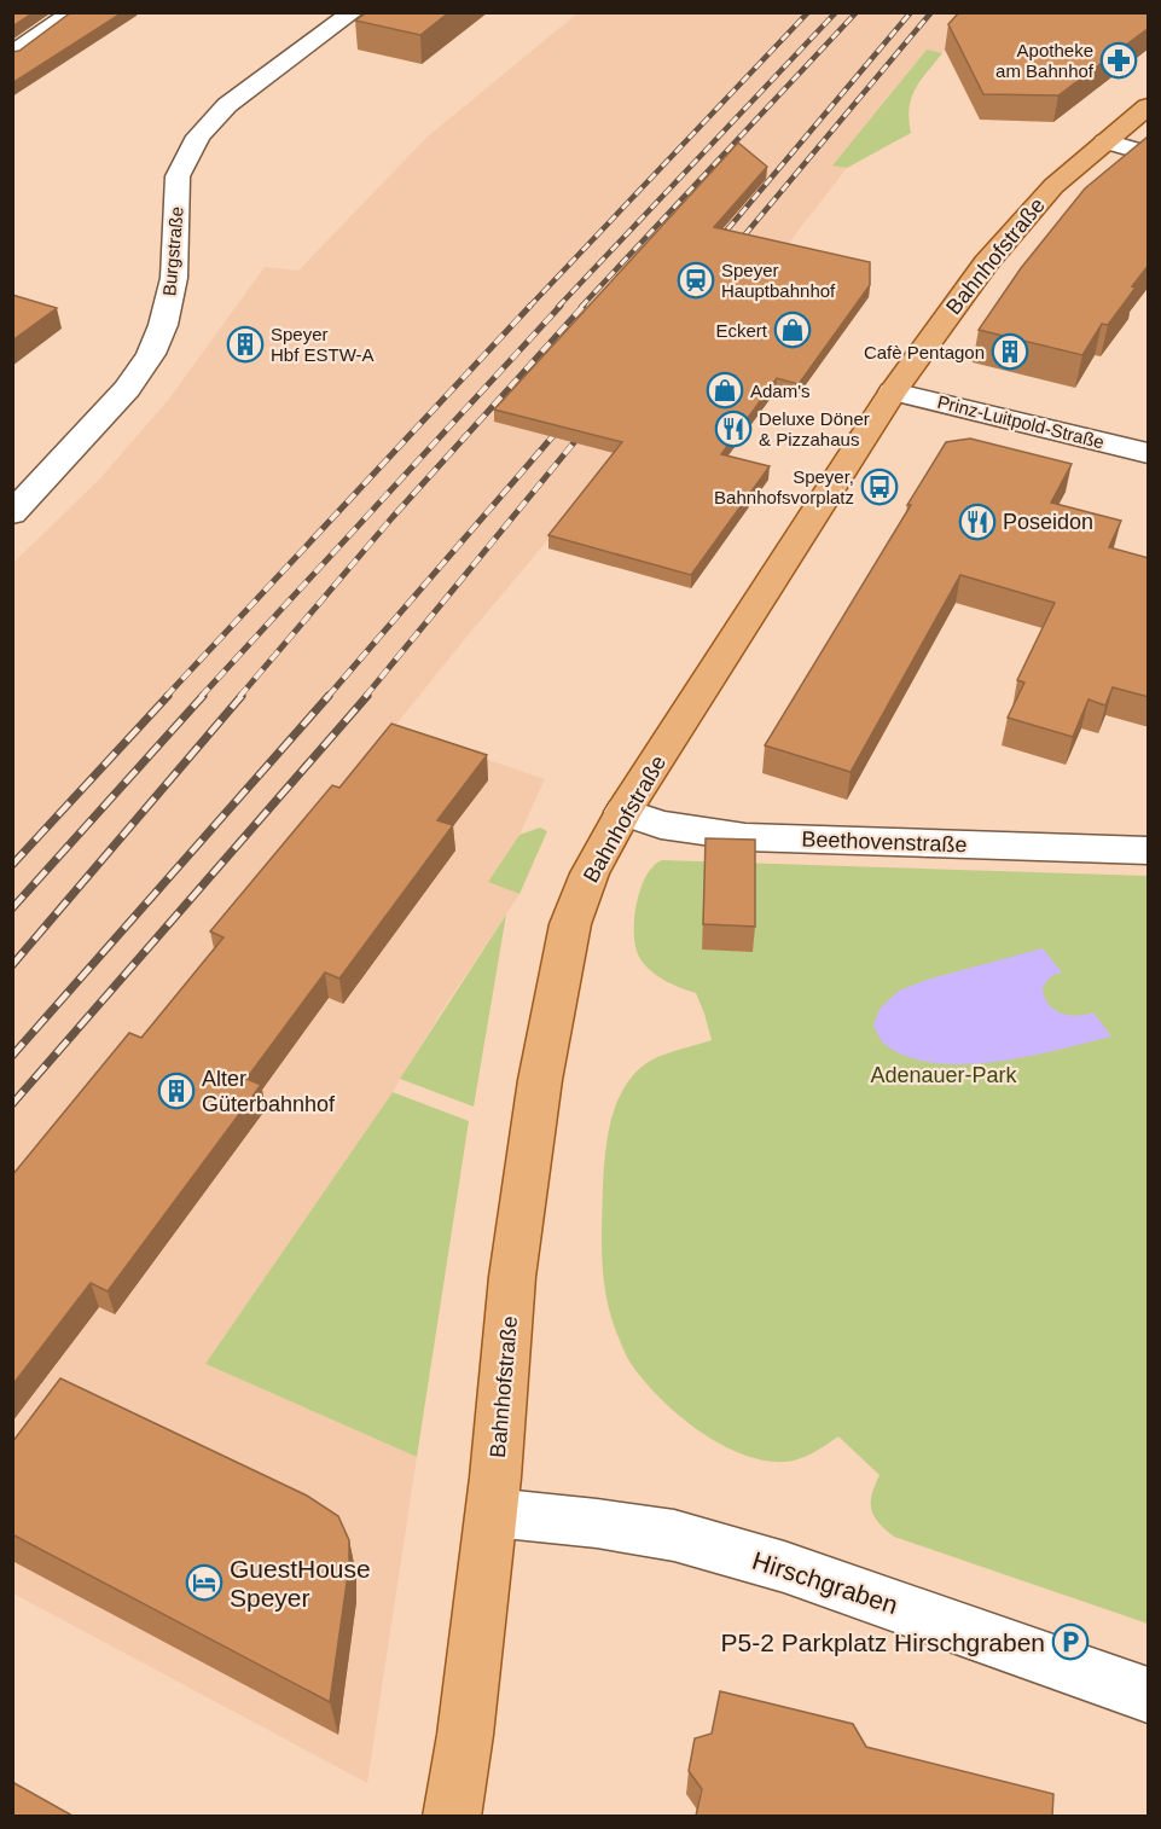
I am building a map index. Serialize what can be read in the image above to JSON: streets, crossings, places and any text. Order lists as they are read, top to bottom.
{
  "streets": {
    "main road": ["Bahnhofstraße"],
    "street": [
      "Burgstraße",
      "Prinz-Luitpold-Straße",
      "Beethovenstraße",
      "Hirschgraben"
    ]
  },
  "crossings": [
    ["Bahnhofstraße", "Prinz-Luitpold-Straße"],
    ["Bahnhofstraße", "Beethovenstraße"],
    ["Bahnhofstraße", "Hirschgraben"]
  ],
  "parks": ["Adenauer-Park"],
  "places": {
    "pharmacy": ["Apotheke am Bahnhof"],
    "station": ["Speyer Hauptbahnhof"],
    "shop": ["Eckert", "Adam's"],
    "building": ["Speyer Hbf ESTW-A", "Cafè Pentagon", "Alter Güterbahnhof"],
    "restaurant": ["Deluxe Döner & Pizzahaus", "Poseidon"],
    "bus stop": ["Speyer, Bahnhofsvorplatz"],
    "hotel": ["GuestHouse Speyer"],
    "parking": ["P5-2 Parkplatz Hirschgraben"]
  }
}
